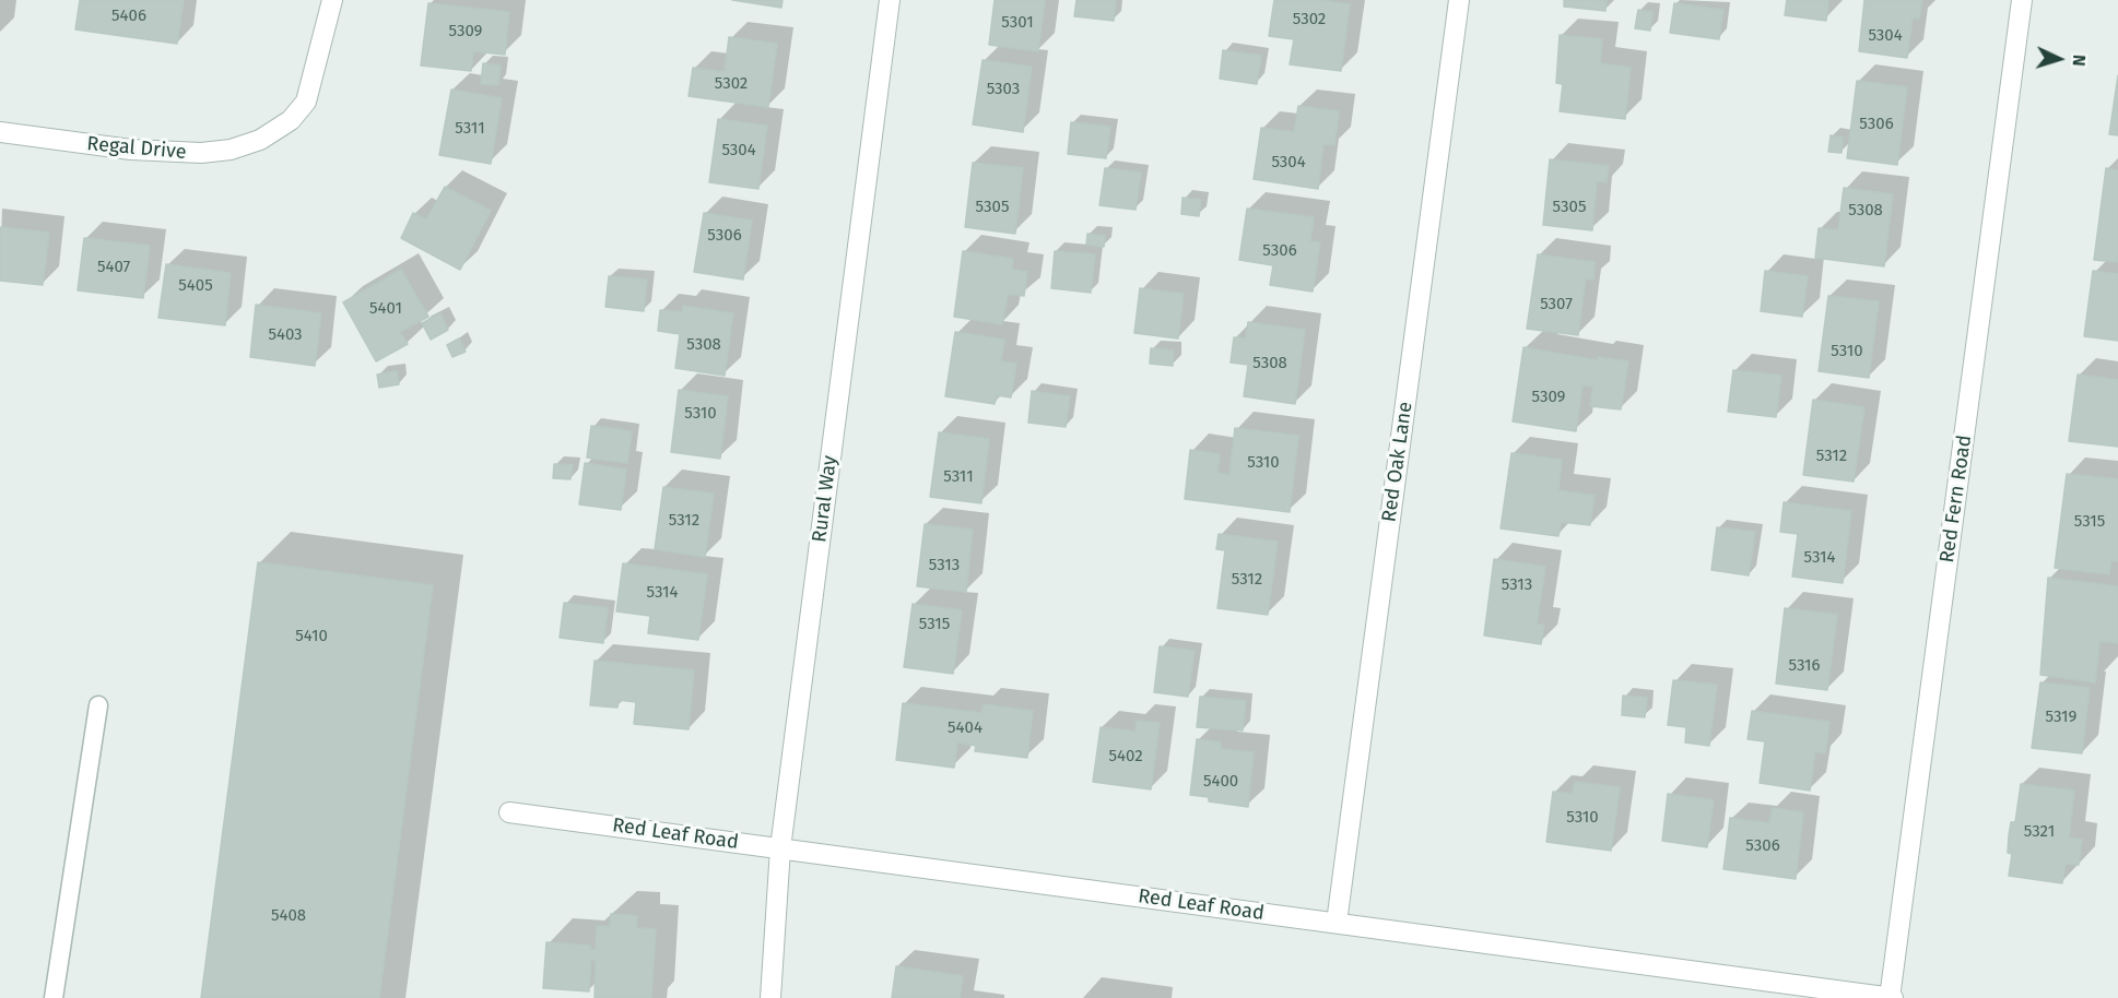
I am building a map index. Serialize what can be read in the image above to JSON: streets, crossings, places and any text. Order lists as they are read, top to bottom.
{
  "streets": {
    "street": [
      "Regal Drive",
      "Red Oak Lane",
      "Rural Way",
      "Red Fern Road",
      "Red Leaf Road"
    ]
  },
  "crossings": [
    ["Red Oak Lane", "Red Leaf Road"],
    ["Rural Way", "Red Leaf Road"],
    ["Red Fern Road", "Red Leaf Road"]
  ],
  "house_numbers": [
    "5406",
    "5302",
    "5301",
    "5309",
    "5304",
    "5302",
    "5303",
    "5306",
    "5311",
    "5304",
    "5304",
    "5305",
    "5305",
    "5308",
    "5306",
    "5306",
    "5407",
    "5405",
    "5307",
    "5401",
    "5403",
    "5308",
    "5310",
    "5308",
    "5309",
    "5310",
    "5312",
    "5310",
    "5311",
    "5312",
    "5315",
    "5314",
    "5313",
    "5312",
    "5313",
    "5314",
    "5315",
    "5410",
    "5316",
    "5319",
    "5404",
    "5402",
    "5400",
    "5310",
    "5321",
    "5306",
    "5408"
  ],
  "north": "right"
}
